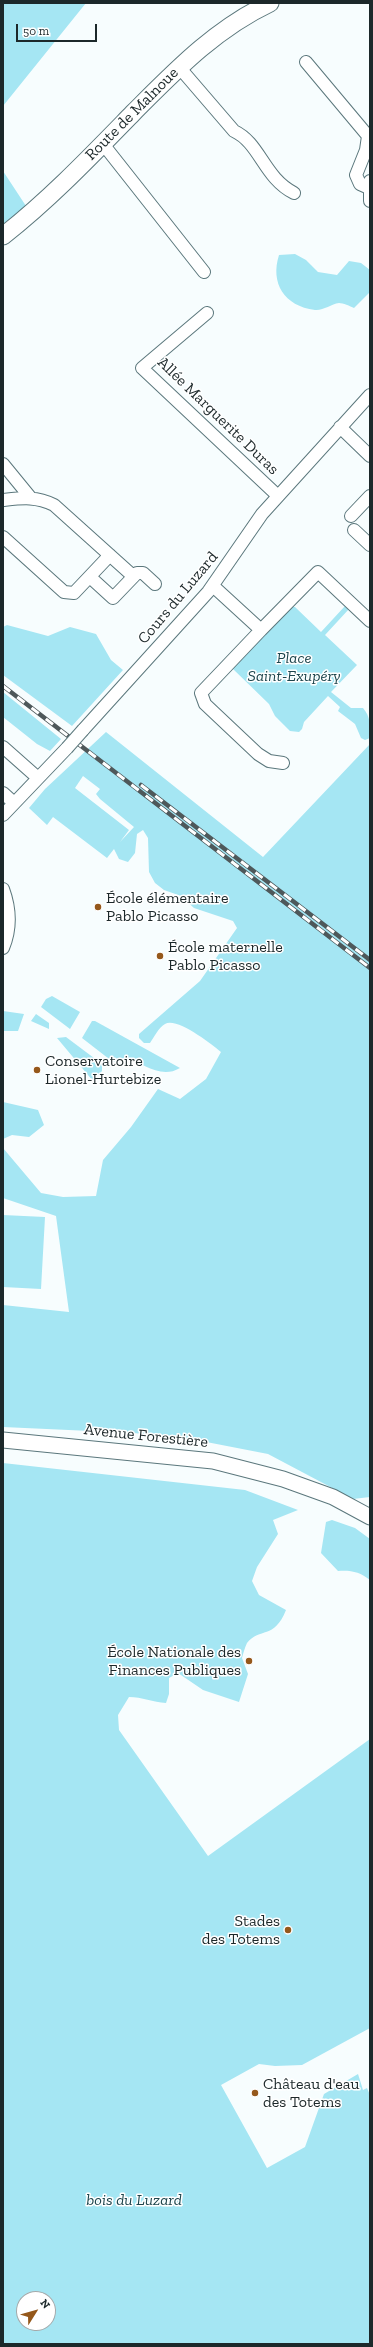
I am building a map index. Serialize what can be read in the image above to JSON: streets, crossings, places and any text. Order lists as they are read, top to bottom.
{
  "streets": {
    "main road": ["Route de Malnoue"],
    "street": ["Allée Marguerite Duras", "Cours du Luzard", "Avenue Forestière"]
  },
  "crossings": [
    ["Allée Marguerite Duras", "Cours du Luzard"]
  ],
  "parks": ["Place Saint-Exupéry", "bois du Luzard"],
  "places": [
    "École élémentaire Pablo Picasso",
    "École maternelle Pablo Picasso",
    "Conservatoire Lionel-Hurtebize",
    "École Nationale des Finances Publiques",
    "Stades des Totems",
    "Château d'eau des Totems"
  ],
  "scale_bar": "50 m",
  "north": "top right"
}
